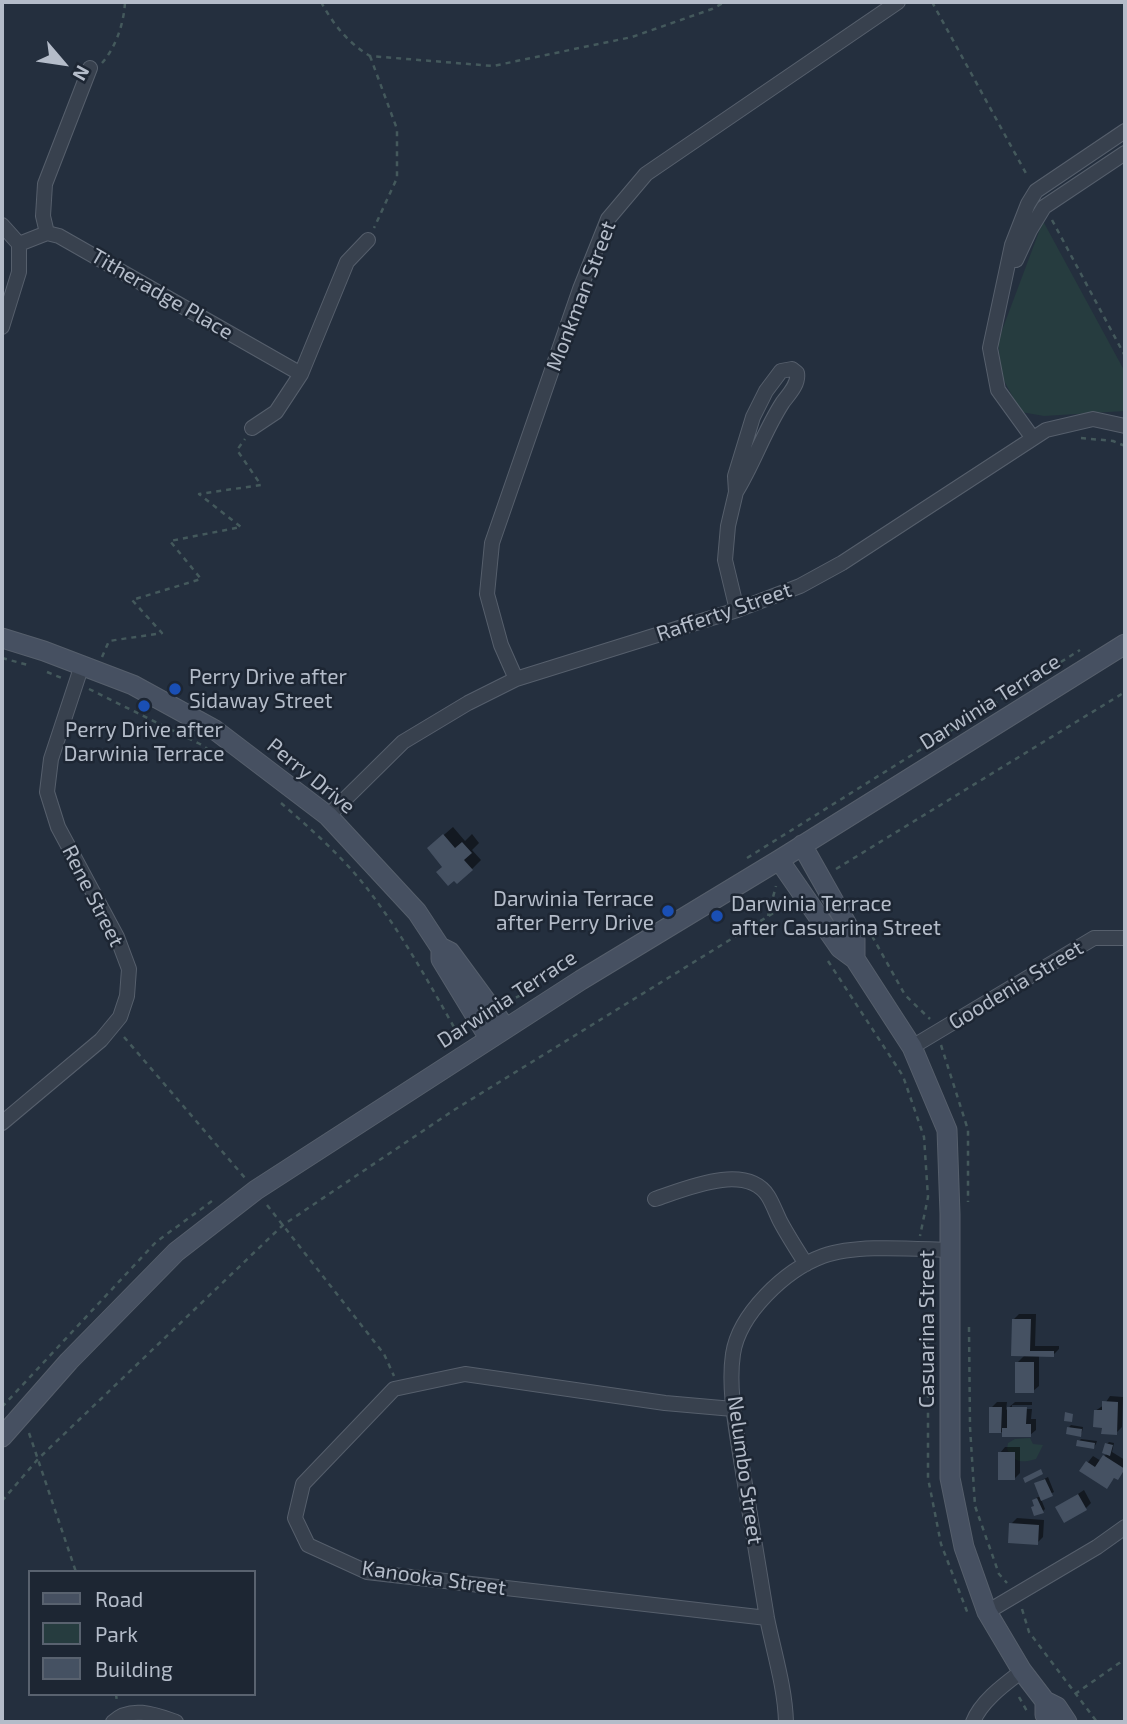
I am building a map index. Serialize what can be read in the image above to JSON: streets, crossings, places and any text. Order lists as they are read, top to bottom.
{
  "streets": {
    "street": [
      "Titheradge Place",
      "Monkman Street",
      "Rafferty Street",
      "Darwinia Terrace",
      "Perry Drive",
      "Rene Street",
      "Goodenia Street",
      "Casuarina Street",
      "Nelumbo Street",
      "Kanooka Street"
    ]
  },
  "crossings": [
    ["Monkman Street", "Rafferty Street"],
    ["Rafferty Street", "Perry Drive"],
    ["Darwinia Terrace", "Perry Drive"],
    ["Darwinia Terrace", "Casuarina Street"],
    ["Perry Drive", "Rene Street"],
    ["Goodenia Street", "Casuarina Street"],
    ["Casuarina Street", "Nelumbo Street"],
    ["Nelumbo Street", "Kanooka Street"]
  ],
  "places": [
    "Perry Drive after Sidaway Street",
    "Perry Drive after Darwinia Terrace",
    "Darwinia Terrace after Perry Drive",
    "Darwinia Terrace after Casuarina Street"
  ],
  "legend": ["Road", "Park", "Building"],
  "north": "bottom right"
}
